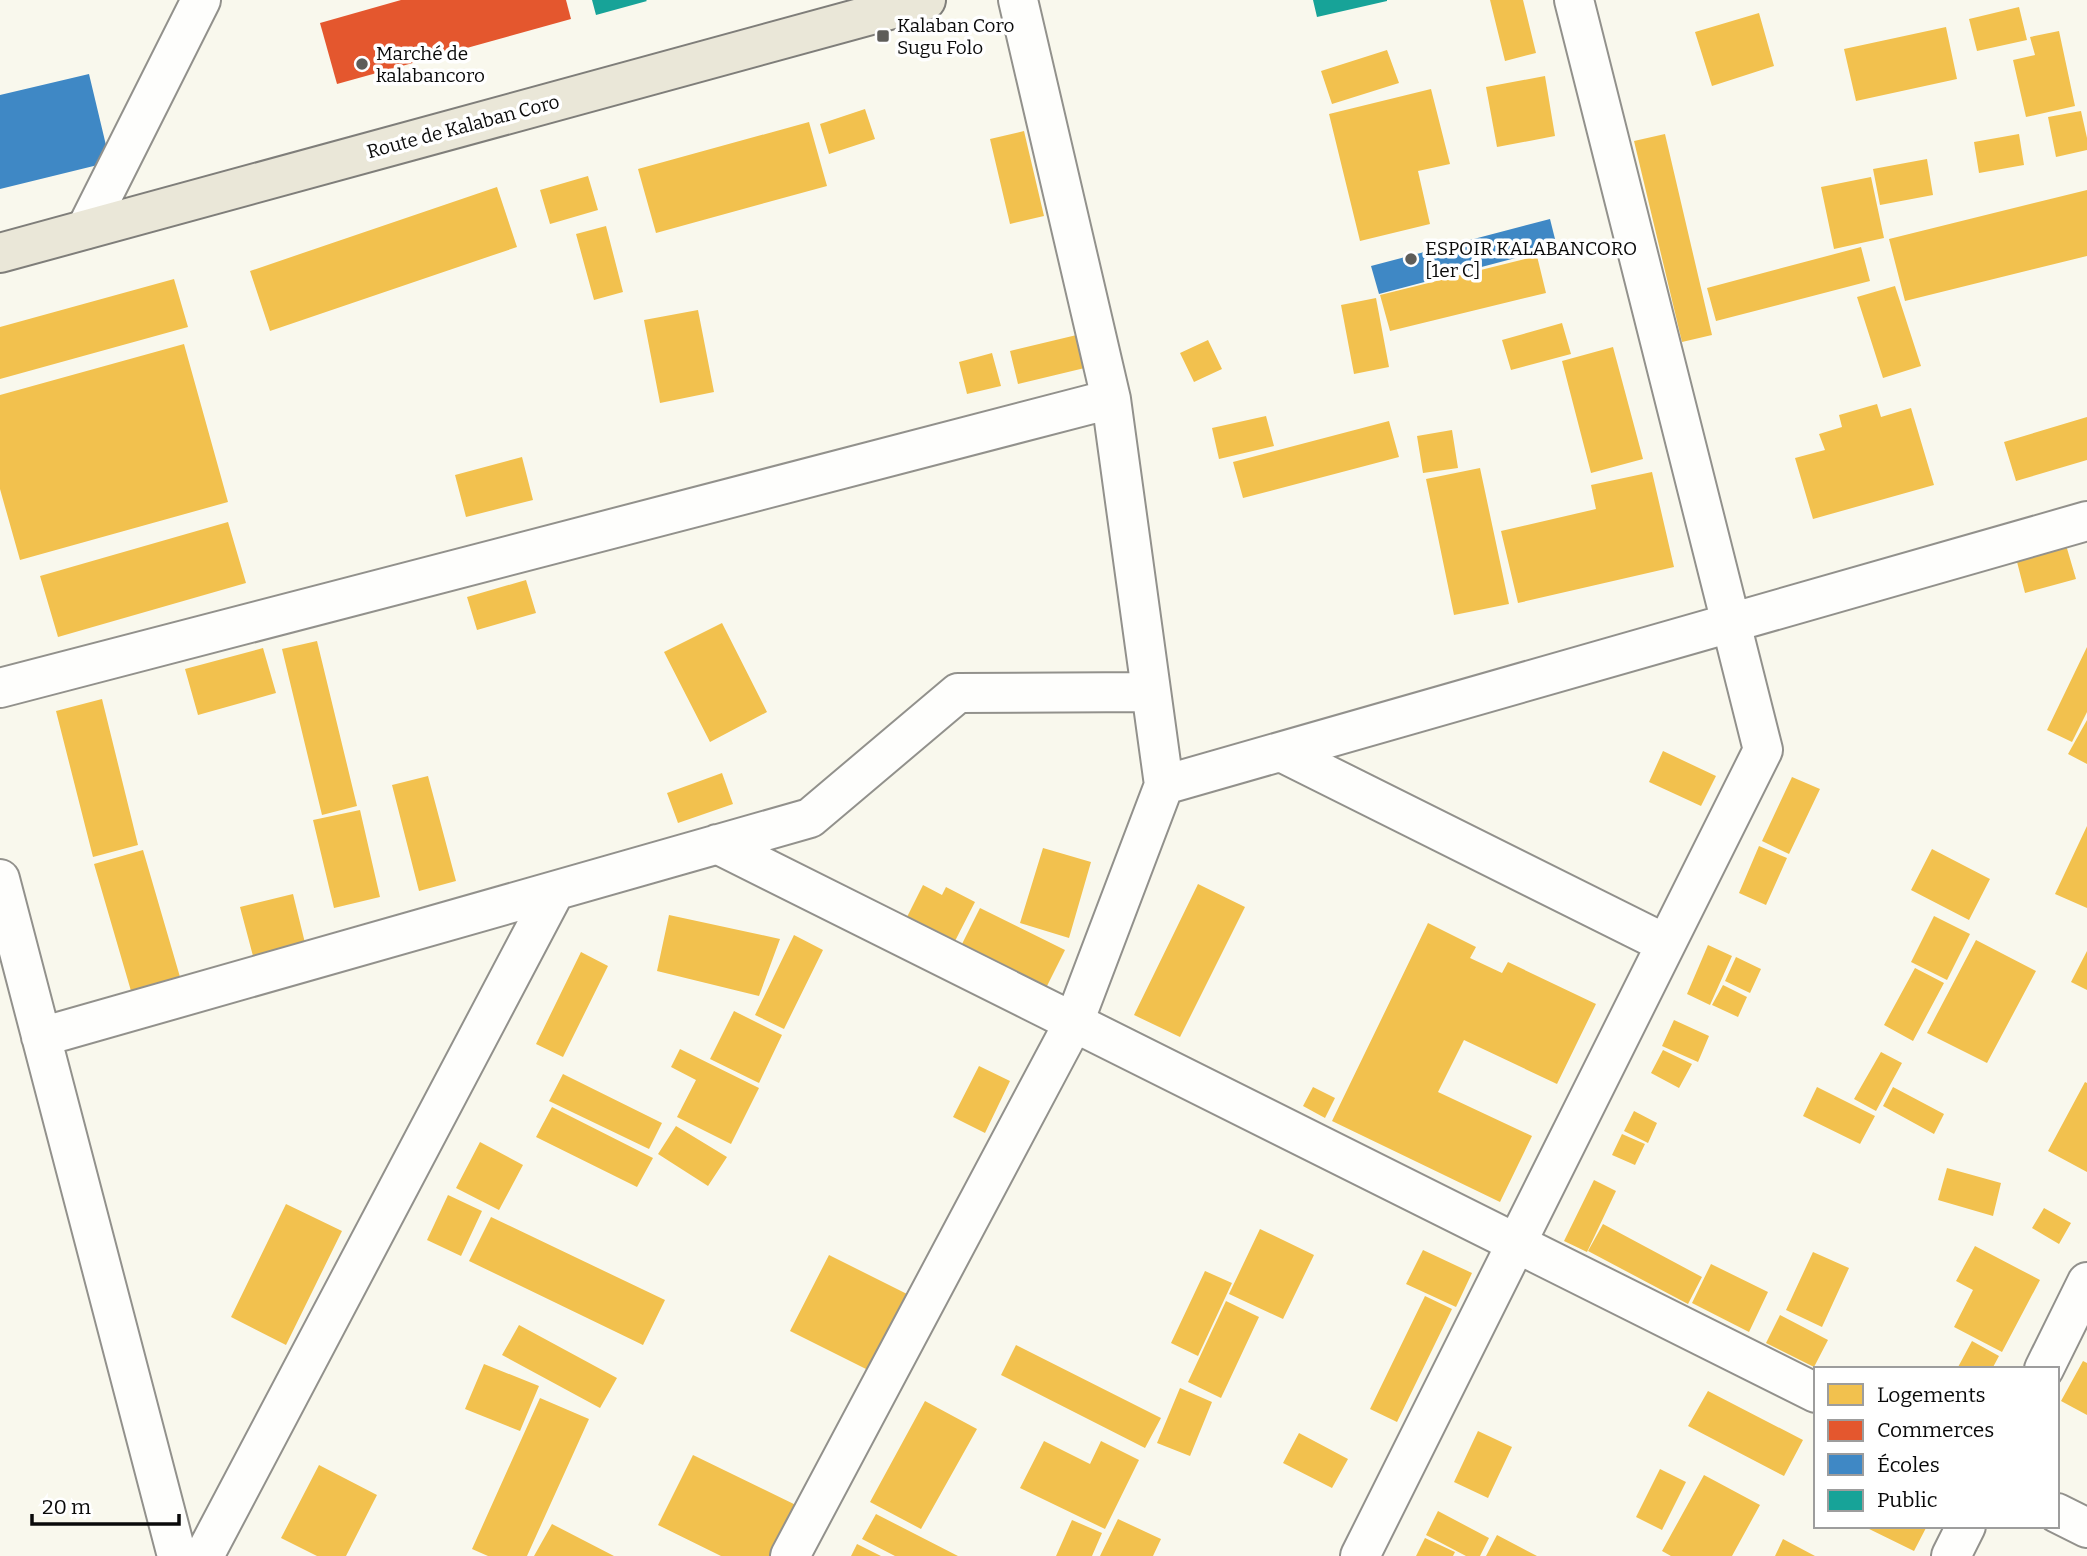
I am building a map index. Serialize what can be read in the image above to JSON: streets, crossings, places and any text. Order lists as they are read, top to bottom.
{
  "streets": {
    "main road": ["Route de Kalaban Coro"]
  },
  "places": {
    "transit": ["Kalaban Coro Sugu Folo"],
    "other": ["Marché de kalabancoro", "ESPOIR KALABANCORO [1er C]"]
  },
  "legend": [
    "Logements",
    "Commerces",
    "Écoles",
    "Public"
  ],
  "scale_bar": "20 m"
}
